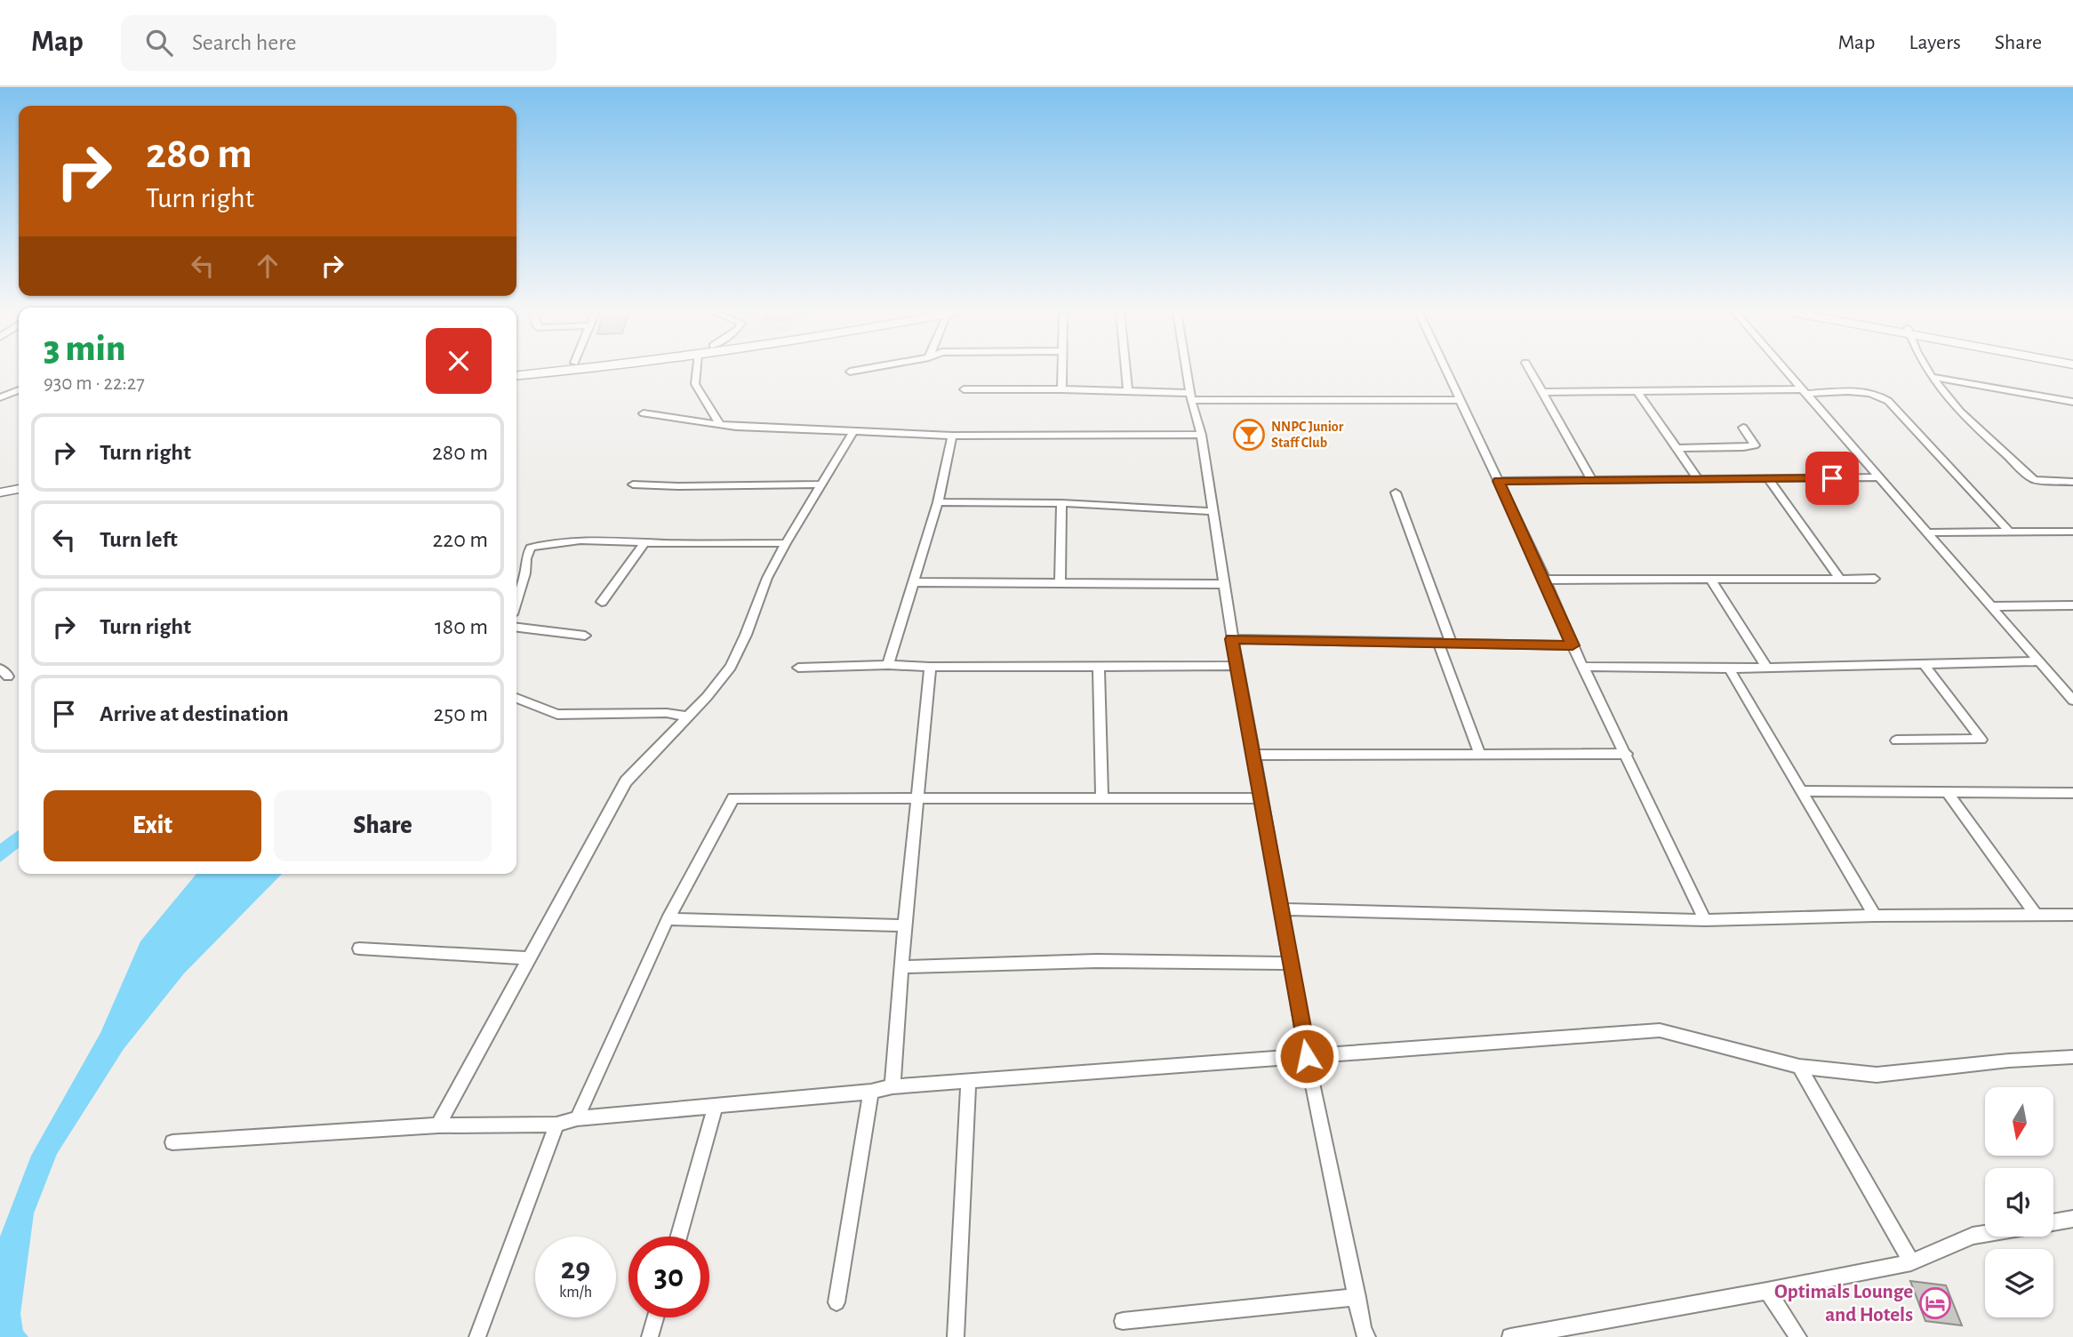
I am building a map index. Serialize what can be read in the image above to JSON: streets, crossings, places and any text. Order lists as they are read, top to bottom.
{
  "places": {
    "bar": ["NNPC Junior Staff Club"],
    "hotel": ["Optimals Lounge and Hotels"]
  },
  "north": "bottom",
  "page": {
    "header": "Map",
    "search": "Search here",
    "nav": ["Map", "Layers", "Share"],
    "turn": ["280 m", "Turn right"],
    "heading": ["3 min", "930 m · 22:27"],
    "list": [
      {
        "name": "Turn right",
        "value": "280 m"
      },
      {
        "name": "Turn left",
        "value": "220 m"
      },
      {
        "name": "Turn right",
        "value": "180 m"
      },
      {
        "name": "Arrive at destination",
        "value": "250 m"
      }
    ],
    "buttons": ["Exit", "Share"],
    "speed": "29 km/h",
    "limit": "30"
  }
}
